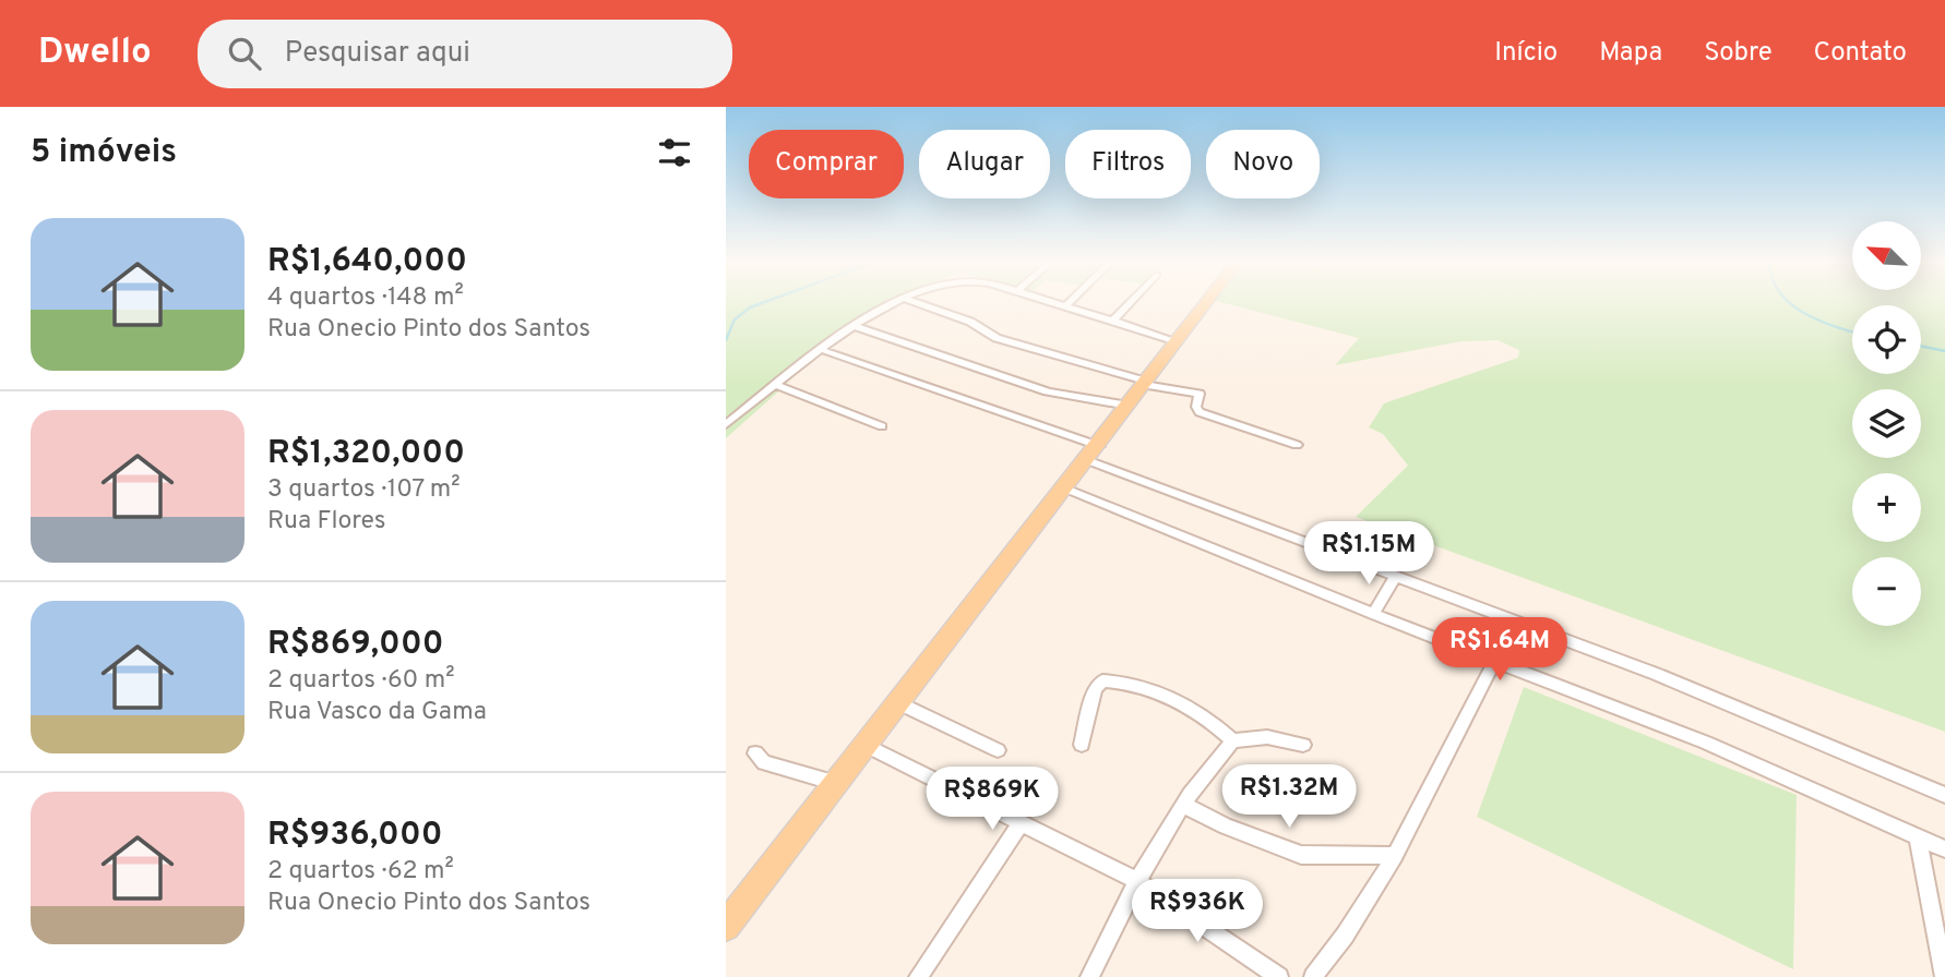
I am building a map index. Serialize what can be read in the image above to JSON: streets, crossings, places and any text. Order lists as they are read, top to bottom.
{
  "north": "top left",
  "page": {
    "header": "Dwello",
    "search": "Pesquisar aqui",
    "nav": [
      "Início",
      "Mapa",
      "Sobre",
      "Contato"
    ],
    "heading": "5 imóveis",
    "chip": [
      "Comprar",
      "Alugar",
      "Filtros",
      "Novo"
    ],
    "list": [
      {
        "name": "R$1,640,000",
        "note": "4 quartos · 148 m² · Rua Onecio Pinto dos Santos"
      },
      {
        "name": "R$1,320,000",
        "note": "3 quartos · 107 m² · Rua Flores"
      },
      {
        "name": "R$869,000",
        "note": "2 quartos · 60 m² · Rua Vasco da Gama"
      },
      {
        "name": "R$936,000",
        "note": "2 quartos · 62 m² · Rua Onecio Pinto dos Santos"
      }
    ],
    "map_buttons": ["+", "−"],
    "price": [
      "R$1.15M",
      "R$1.64M",
      "R$1.32M",
      "R$869K",
      "R$936K"
    ]
  }
}
